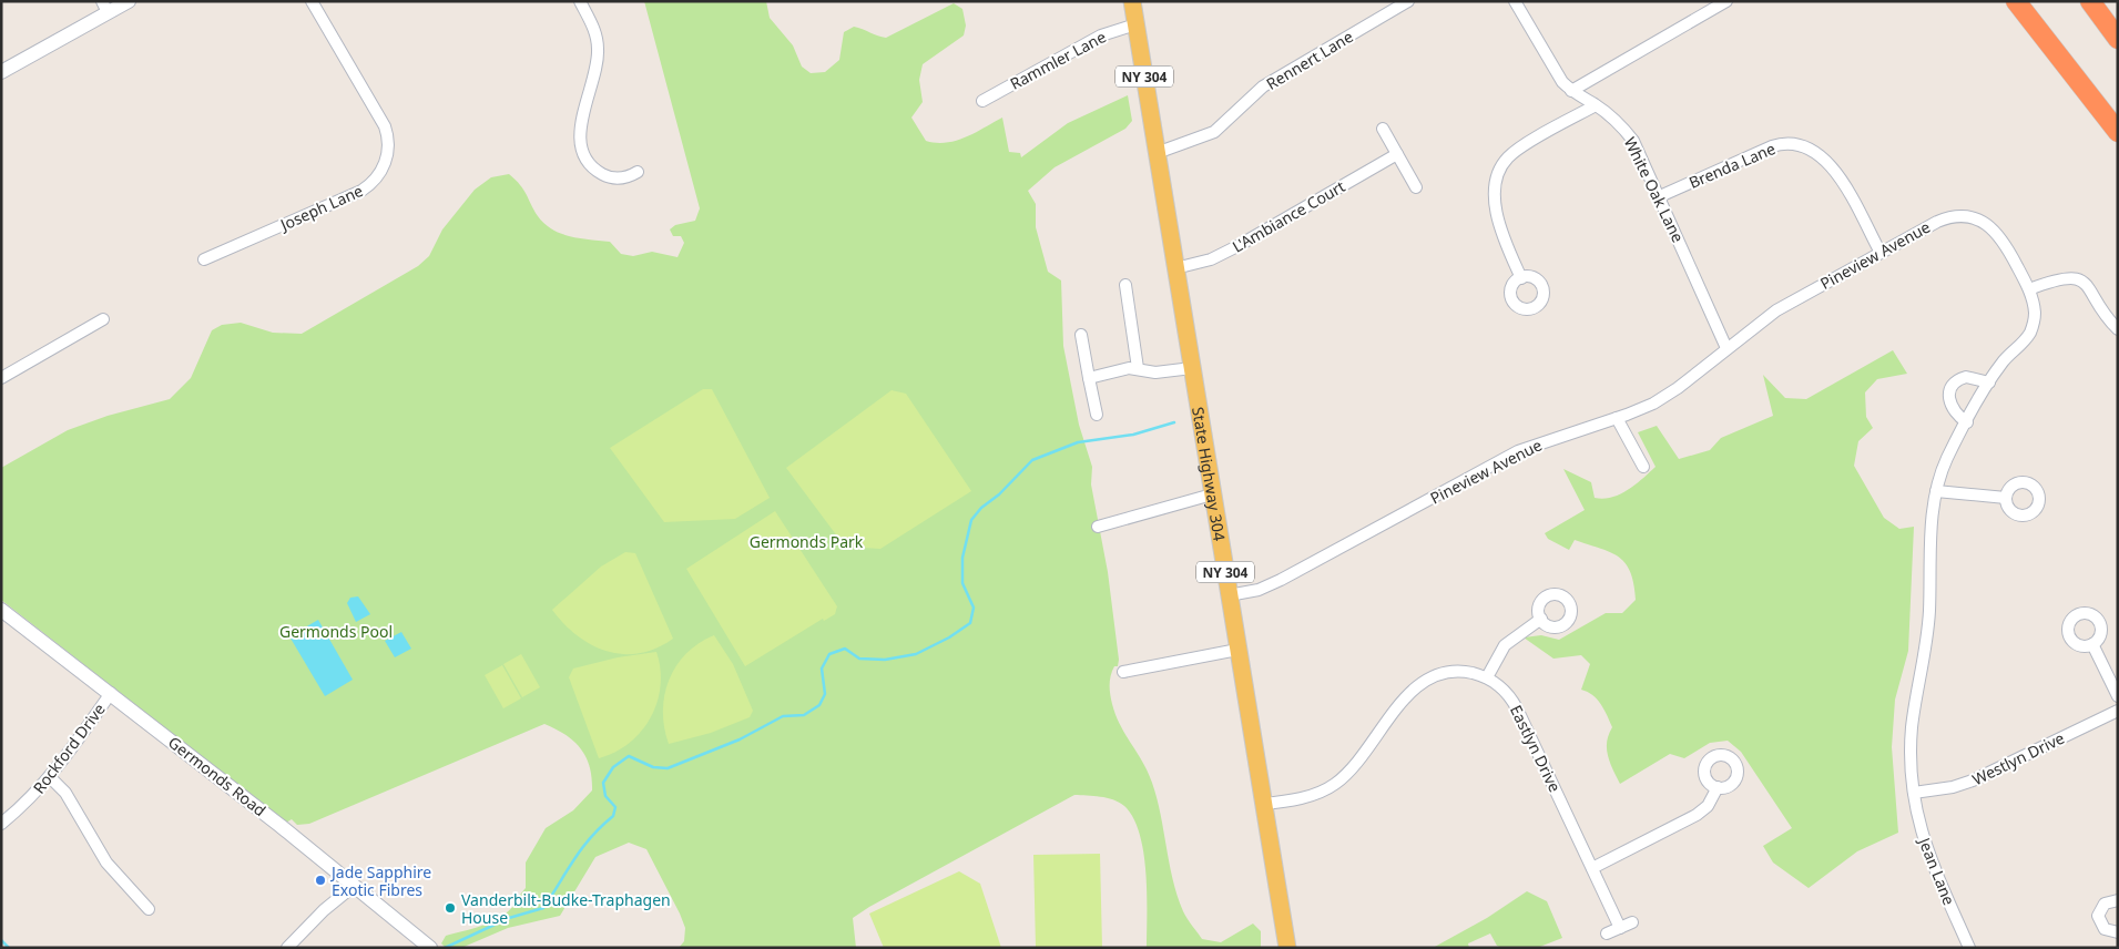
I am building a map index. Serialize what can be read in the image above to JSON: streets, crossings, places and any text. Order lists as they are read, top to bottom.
{
  "streets": {
    "main road": ["NY 304", "State Highway 304"],
    "street": [
      "Rammler Lane",
      "Rennert Lane",
      "Brenda Lane",
      "White Oak Lane",
      "Joseph Lane",
      "L'Ambiance Court",
      "Pineview Avenue",
      "Rockford Drive",
      "Eastlyn Drive",
      "Westlyn Drive",
      "Germonds Road",
      "Jean Lane"
    ]
  },
  "crossings": [
    ["Rammler Lane", "State Highway 304"],
    ["Rennert Lane", "State Highway 304"],
    ["Brenda Lane", "White Oak Lane"],
    ["Brenda Lane", "Pineview Avenue"],
    ["White Oak Lane", "Pineview Avenue"],
    ["L'Ambiance Court", "State Highway 304"],
    ["Pineview Avenue", "State Highway 304"],
    ["Pineview Avenue", "Westlyn Drive"],
    ["Pineview Avenue", "Jean Lane"],
    ["State Highway 304", "Eastlyn Drive"],
    ["Rockford Drive", "Germonds Road"],
    ["Westlyn Drive", "Jean Lane"]
  ],
  "parks": ["Germonds Park", "Germonds Pool"],
  "places": ["Jade Sapphire Exotic Fibres", "Vanderbilt-Budke-Traphagen House"]
}
